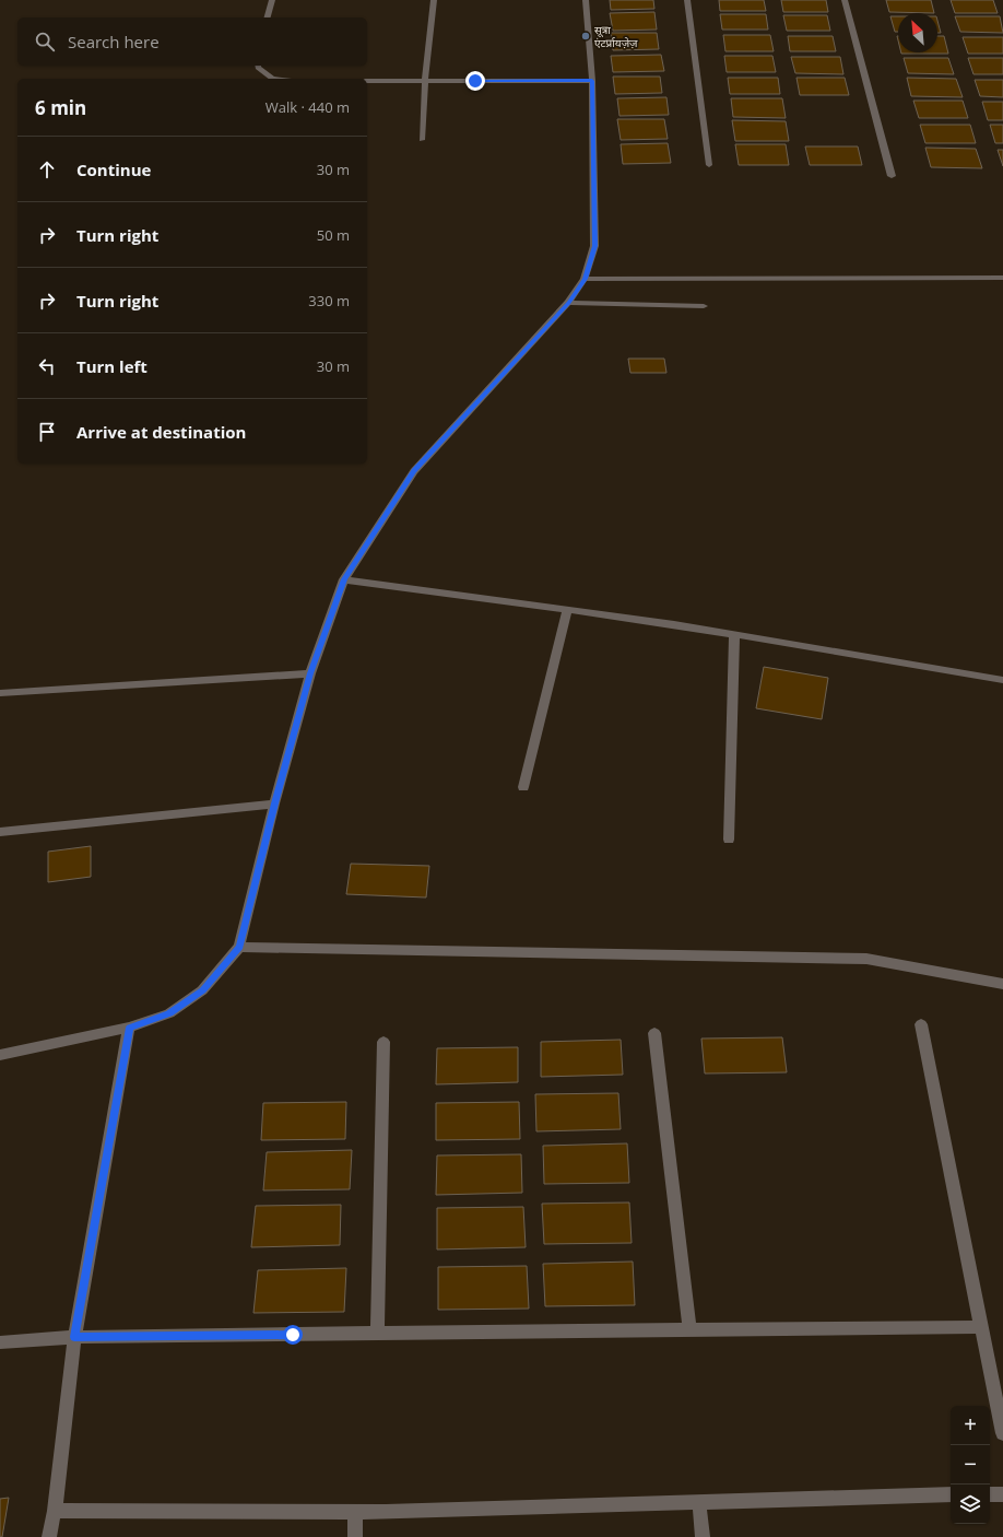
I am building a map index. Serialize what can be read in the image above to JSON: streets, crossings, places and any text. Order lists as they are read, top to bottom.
{
  "places": ["सूत्रा एंटर्प्रायज़ेज़"],
  "north": "top left",
  "page": {
    "search": "Search here",
    "heading": ["6 min", "Walk · 440 m"],
    "list": [
      ["Continue", "30 m"],
      ["Turn right", "50 m"],
      ["Turn right", "330 m"],
      ["Turn left", "30 m"],
      "Arrive at destination"
    ],
    "map_buttons": ["+", "−"]
  }
}
